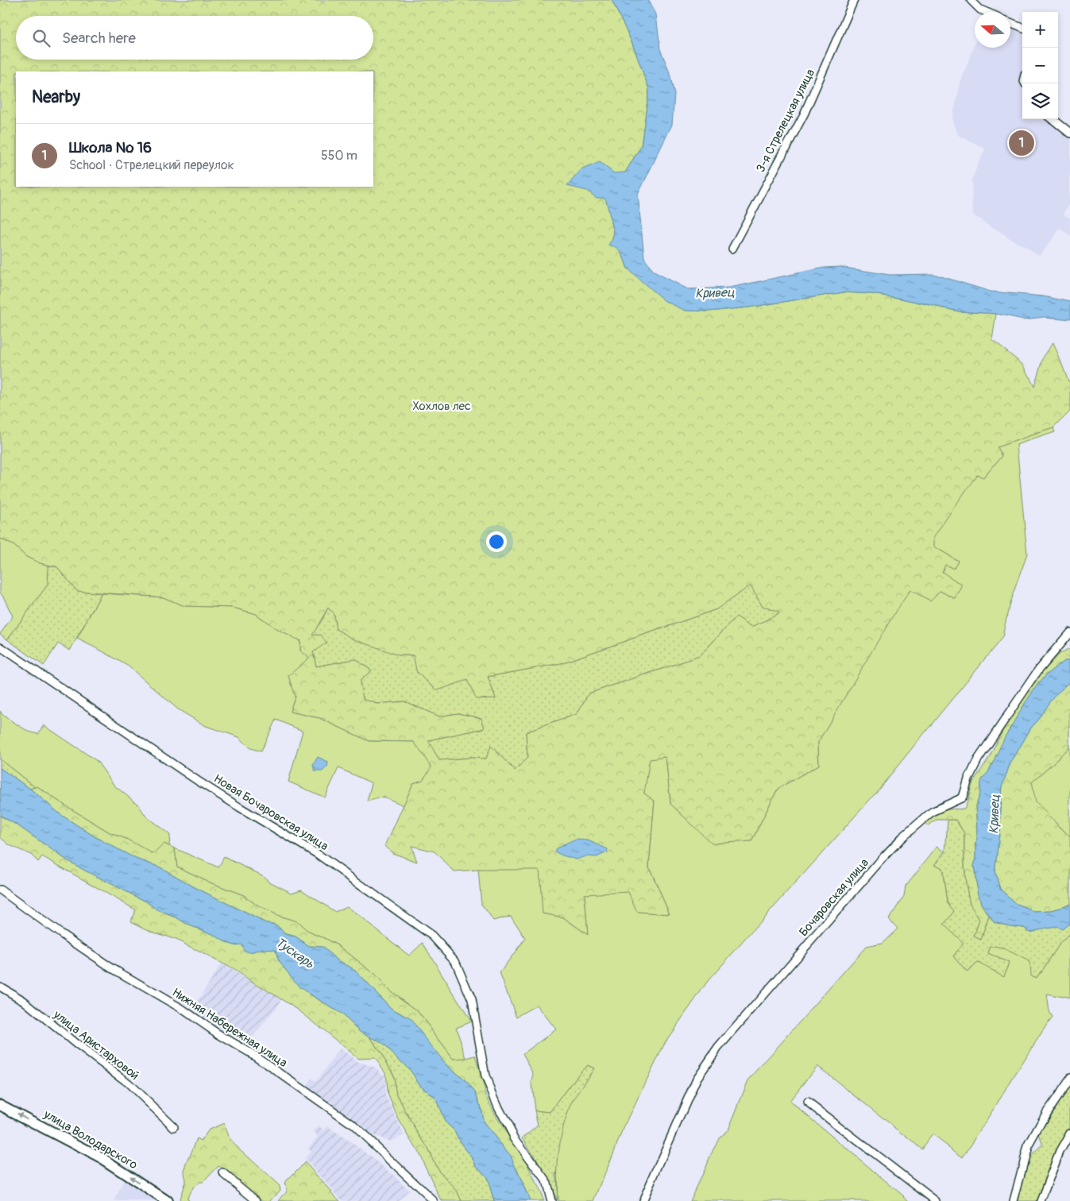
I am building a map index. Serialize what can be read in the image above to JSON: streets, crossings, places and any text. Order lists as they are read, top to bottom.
{
  "streets": {
    "street": [
      "3-я Стрелецкая улица",
      "Новая Бочаровская улица",
      "Бочаровская улица",
      "Нижняя Набережная улица",
      "улица Аристарховой",
      "улица Володарского"
    ]
  },
  "one_way": ["улица Володарского"],
  "water": ["Кривец", "Тускарь"],
  "parks": ["Хохлов лес"],
  "north": "left",
  "page": {
    "map_buttons": ["+", "−"],
    "search": "Search here",
    "heading": "Nearby",
    "list": [
      {
        "mark": "1",
        "name": "Школа № 16",
        "note": "School · Стрелецкий переулок",
        "value": "550 m"
      }
    ],
    "pins": "1"
  }
}
